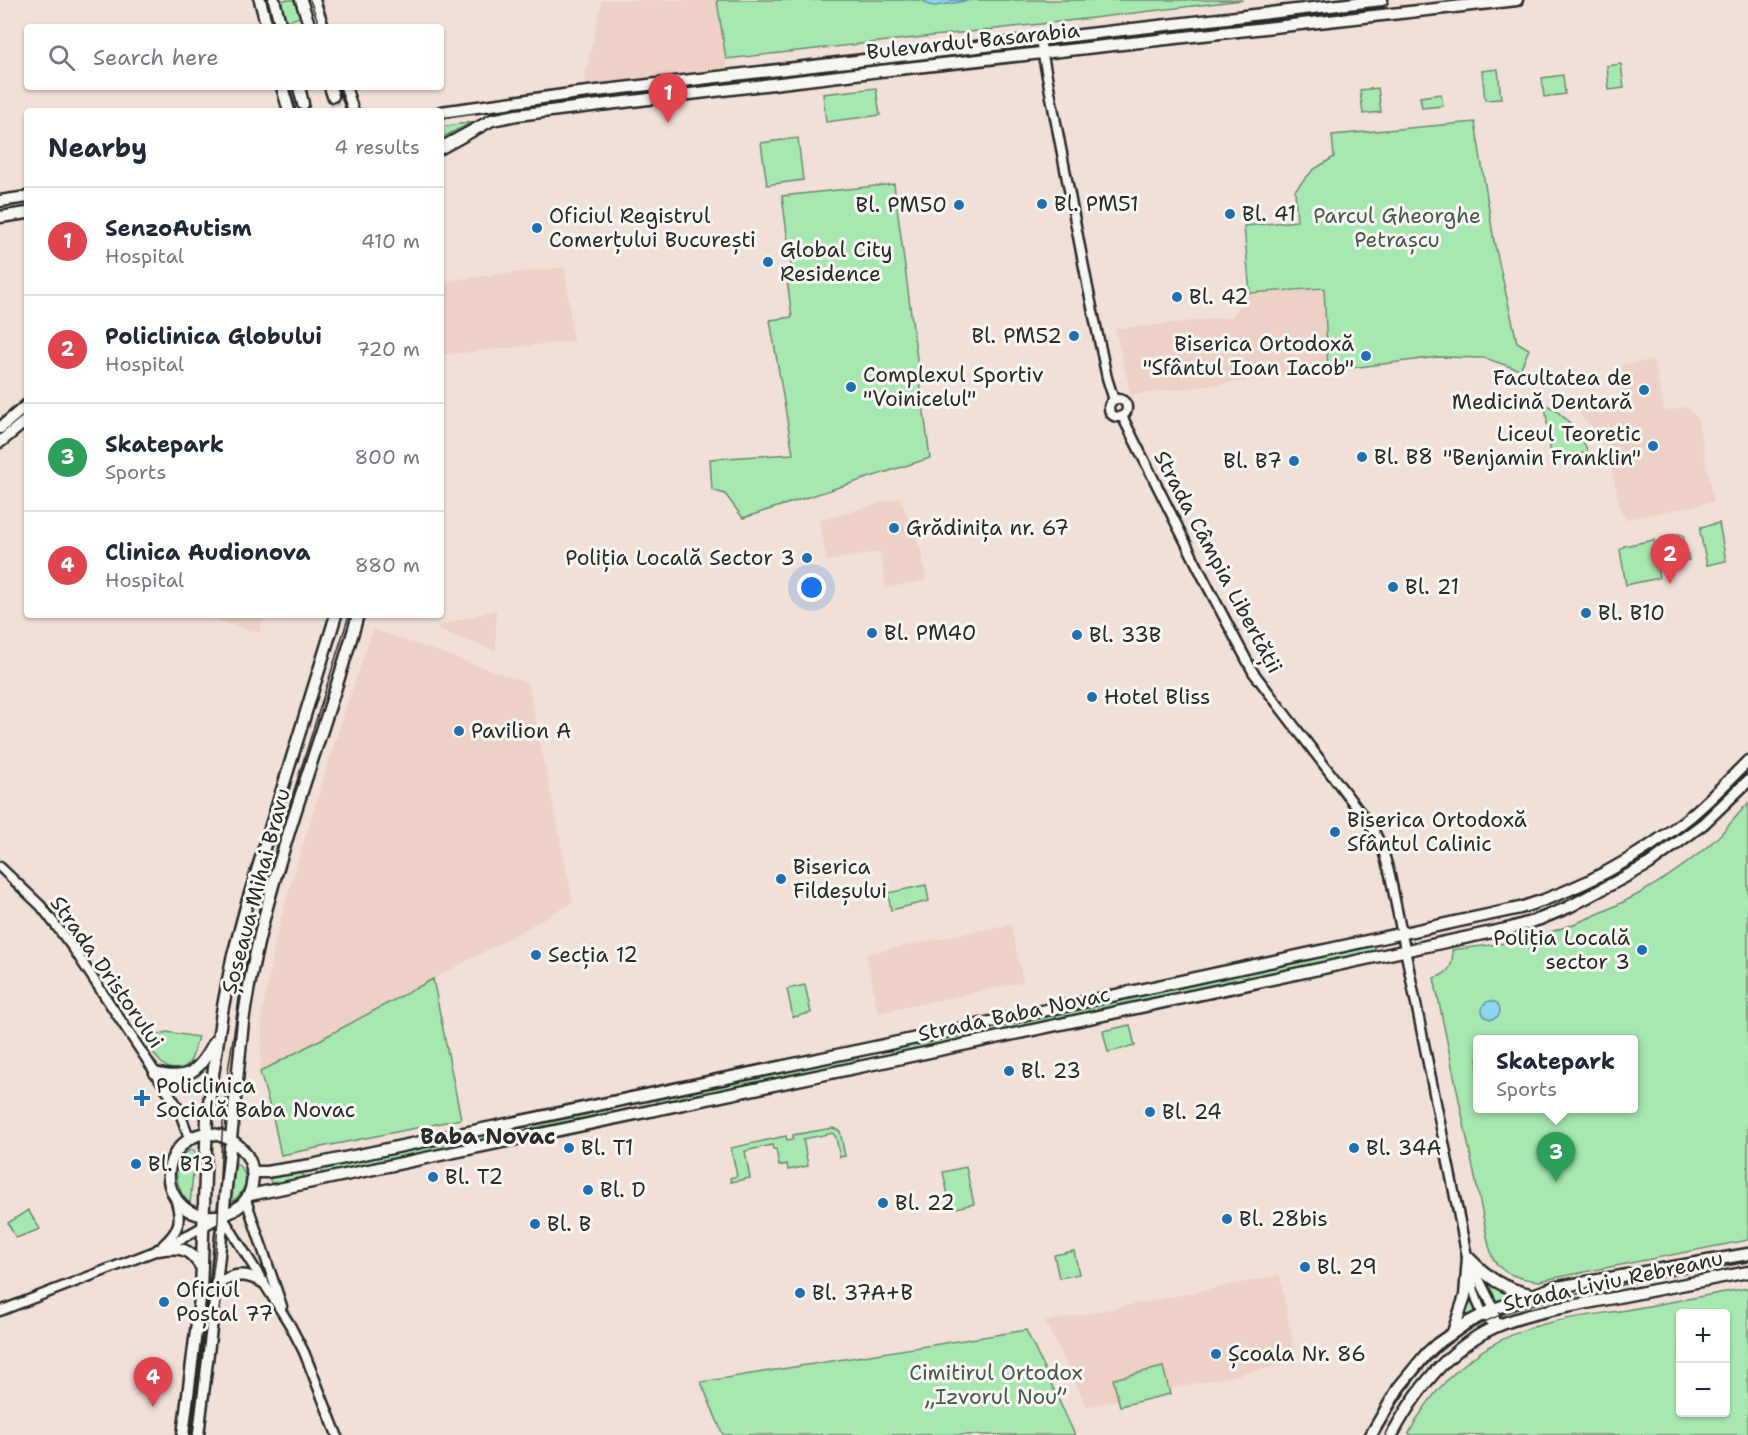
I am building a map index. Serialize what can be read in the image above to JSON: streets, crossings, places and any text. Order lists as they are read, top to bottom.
{
  "streets": {
    "main road": [
      "Bulevardul Basarabia",
      "Șoseaua Mihai Bravu",
      "Strada Baba Novac",
      "Strada Liviu Rebreanu"
    ],
    "street": ["Strada Câmpia Libertății", "Strada Dristorului"]
  },
  "crossings": [
    ["Bulevardul Basarabia", "Strada Câmpia Libertății"],
    ["Strada Câmpia Libertății", "Strada Baba Novac"],
    ["Strada Câmpia Libertății", "Strada Liviu Rebreanu"]
  ],
  "districts": ["Baba Novac"],
  "parks": ["Parcul Gheorghe Petrașcu", "Cimitirul Ortodox „Izvorul Nou”"],
  "places": {
    "other": [
      "Bl. PM51",
      "Bl. PM50",
      "Bl. 41",
      "Oficiul Registrul Comerțului București",
      "Global City Residence",
      "Bl. 42",
      "Bl. PM52",
      "Biserica Ortodoxă \"Sfântul Ioan Iacob\"",
      "Complexul Sportiv \"Voinicelul\"",
      "Facultatea de Medicină Dentară",
      "Liceul Teoretic \"Benjamin Franklin\"",
      "Bl. B8",
      "Bl. B7",
      "Grădinița nr. 67",
      "Poliția Locală Sector 3",
      "Bl. 21",
      "Bl. B10",
      "Bl. PM40",
      "Bl. 33B",
      "Hotel Bliss",
      "Pavilion A",
      "Biserica Ortodoxă Sfântul Calinic",
      "Biserica Fildeșului",
      "Poliția Locală sector 3",
      "Secția 12",
      "Bl. 23",
      "Bl. 24",
      "Bl. T1",
      "Bl. 34A",
      "Bl. B13",
      "Bl. T2",
      "Bl. D",
      "Bl. 22",
      "Bl. 28bis",
      "Bl. B",
      "Bl. 29",
      "Bl. 37A+B",
      "Oficiul Poștal 77",
      "Școala Nr. 86"
    ],
    "health": ["Policlinica Socială Baba Novac"]
  },
  "page": {
    "search": "Search here",
    "pins": [
      "1",
      "2",
      "3",
      "4"
    ],
    "heading": ["Nearby", "4 results"],
    "list": [
      {
        "mark": "1",
        "name": "SenzoAutism",
        "note": "Hospital",
        "value": "410 m"
      },
      {
        "mark": "2",
        "name": "Policlinica Globului",
        "note": "Hospital",
        "value": "720 m"
      },
      {
        "mark": "3",
        "name": "Skatepark",
        "note": "Sports",
        "value": "800 m"
      },
      {
        "mark": "4",
        "name": "Clinica Audionova",
        "note": "Hospital",
        "value": "880 m"
      }
    ],
    "popup": ["Skatepark", "Sports"],
    "map_buttons": ["+", "−"]
  }
}
